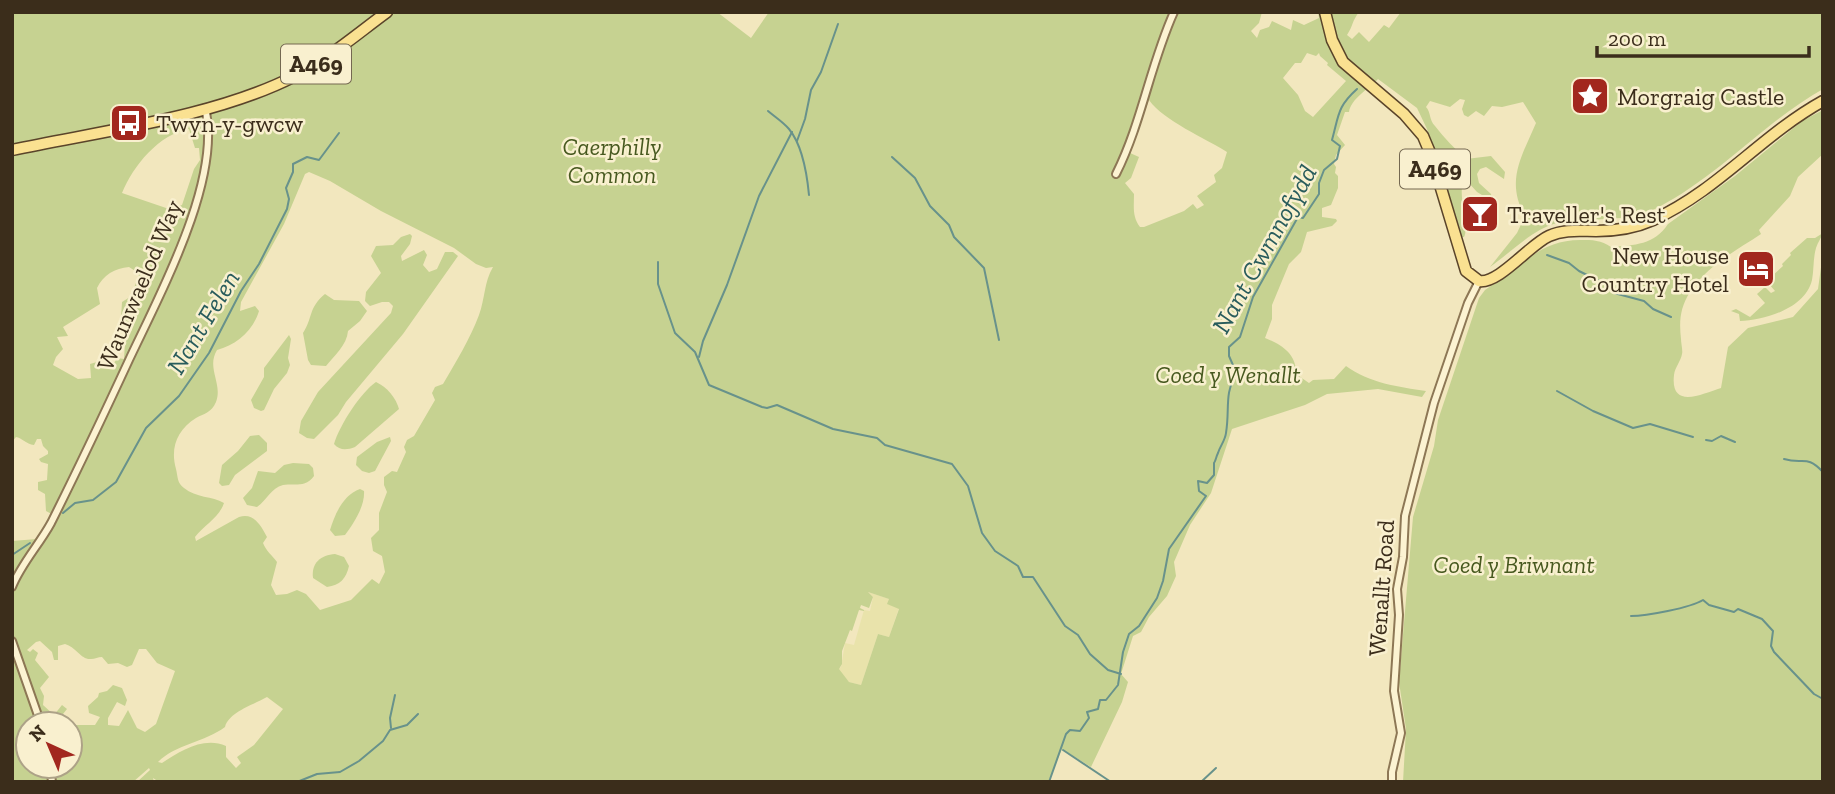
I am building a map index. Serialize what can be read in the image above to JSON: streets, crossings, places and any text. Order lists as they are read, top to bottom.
{
  "streets": {
    "main road": ["A469"],
    "street": ["Waunwaelod Way", "Wenallt Road"]
  },
  "crossings": [
    ["A469", "Waunwaelod Way"],
    ["A469", "Wenallt Road"]
  ],
  "water": ["Nant Cwmnofydd", "Nant Felen"],
  "parks": ["Caerphilly Common", "Coed y Wenallt", "Coed y Briwnant"],
  "places": {
    "place": ["Morgraig Castle"],
    "bus stop": ["Twyn-y-gwcw"],
    "bar": ["Traveller's Rest"],
    "hotel": ["New House Country Hotel"]
  },
  "scale_bar": "200 m",
  "north": "top left"
}
